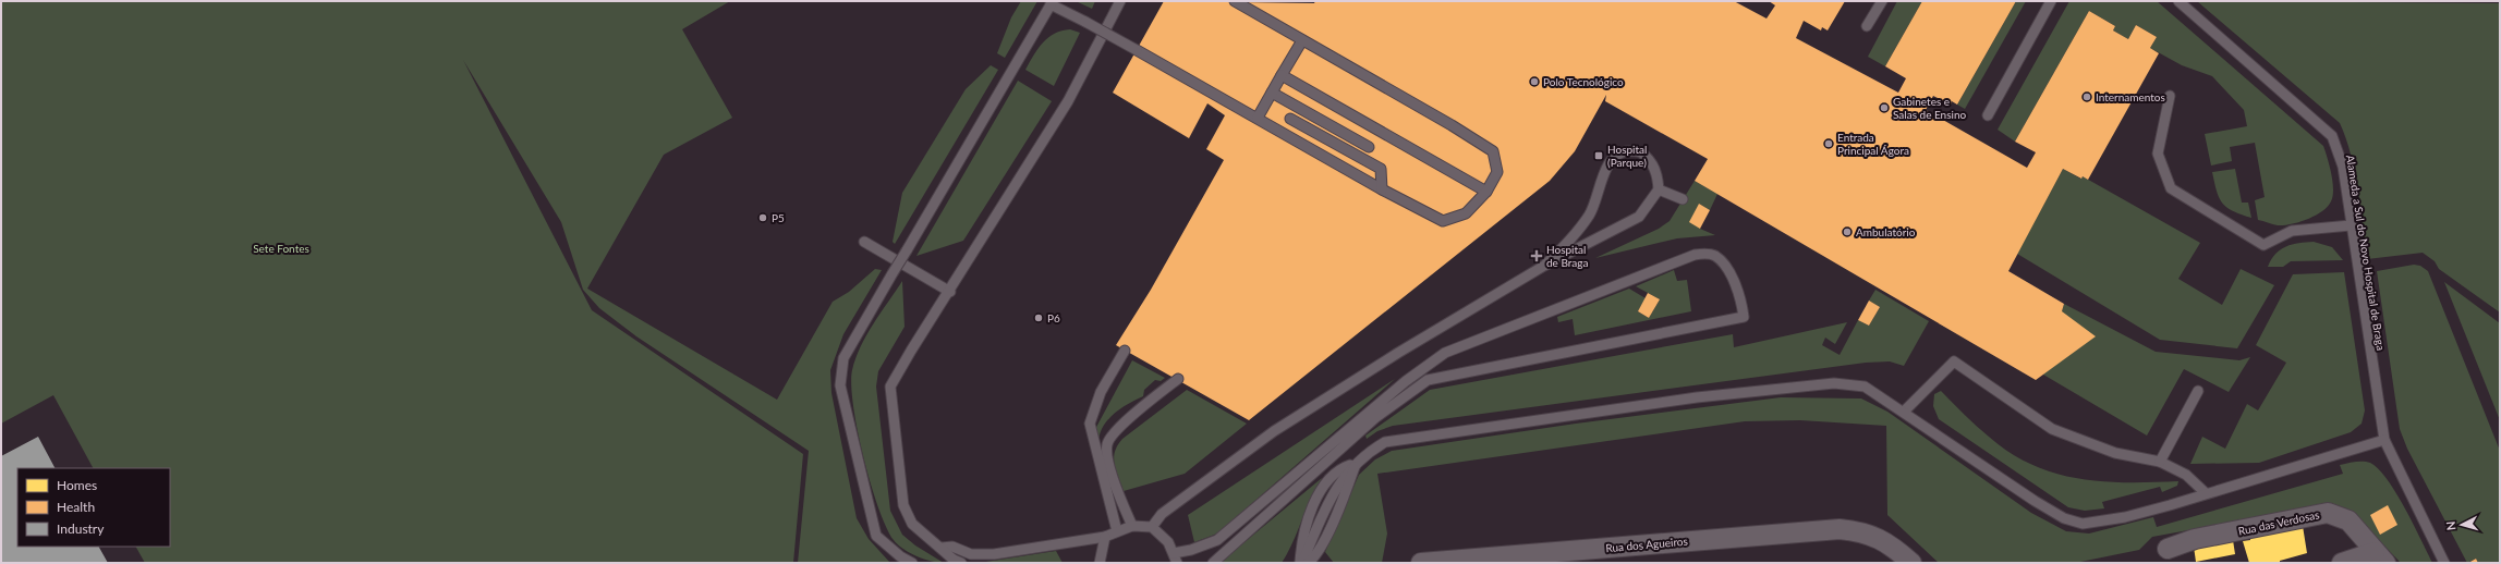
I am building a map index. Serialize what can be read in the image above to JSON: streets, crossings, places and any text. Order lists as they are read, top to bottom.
{
  "streets": {
    "street": ["Rua das Verdosas", "Rua dos Agueiros"],
    "lane": ["Alameda a Sul do Novo Hospital de Braga"]
  },
  "parks": ["Sete Fontes"],
  "places": {
    "other": [
      "Polo Tecnológico",
      "Internamentos",
      "Gabinetes e Salas de Ensino",
      "Entrada Principal Ágora",
      "P5",
      "Ambulatório",
      "P6"
    ],
    "transit": ["Hospital (Parque)"],
    "health": ["Hospital de Braga"]
  },
  "legend": ["Homes", "Health", "Industry"],
  "north": "left"
}
